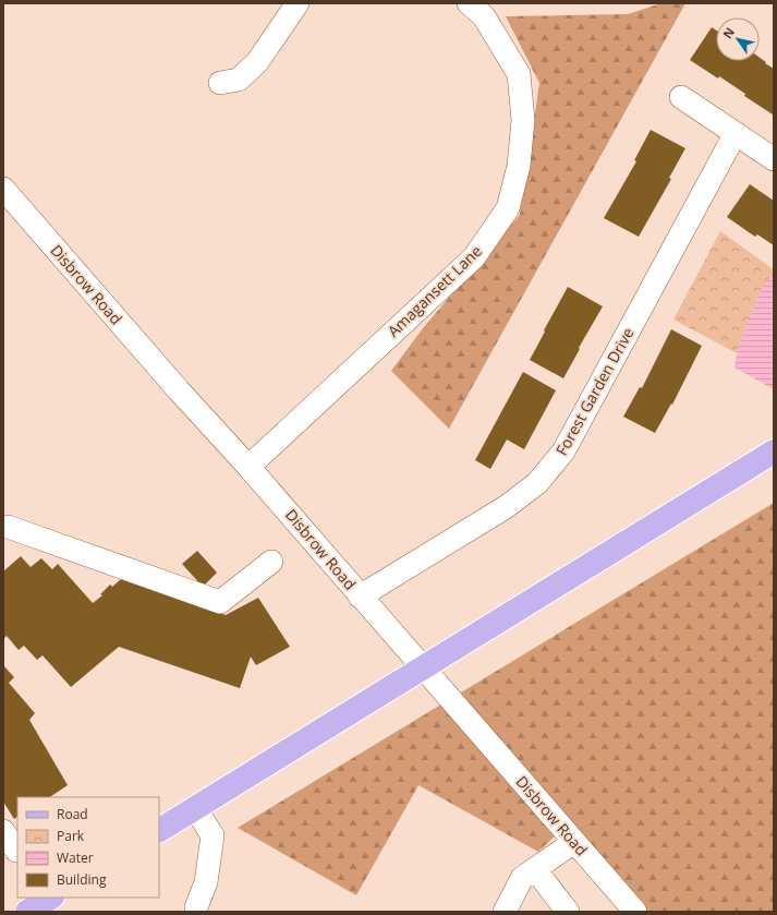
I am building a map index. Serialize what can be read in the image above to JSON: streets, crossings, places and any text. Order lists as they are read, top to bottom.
{
  "streets": {
    "street": ["Disbrow Road", "Amagansett Lane", "Forest Garden Drive"]
  },
  "crossings": [
    ["Disbrow Road", "Amagansett Lane"],
    ["Disbrow Road", "Forest Garden Drive"]
  ],
  "legend": [
    "Road",
    "Park",
    "Water",
    "Building"
  ],
  "north": "top left"
}
